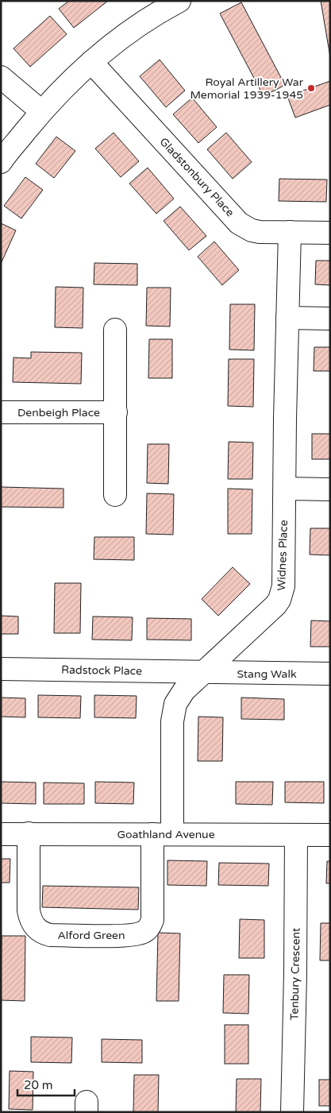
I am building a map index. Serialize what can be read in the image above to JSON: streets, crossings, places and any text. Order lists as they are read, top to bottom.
{
  "streets": {
    "street": [
      "Gladstonbury Place",
      "Denbeigh Place",
      "Widnes Place",
      "Radstock Place",
      "Stang Walk",
      "Goathland Avenue",
      "Alford Green",
      "Tenbury Crescent"
    ]
  },
  "crossings": [
    ["Gladstonbury Place", "Widnes Place"],
    ["Widnes Place", "Radstock Place"],
    ["Widnes Place", "Stang Walk"],
    ["Widnes Place", "Goathland Avenue"],
    ["Widnes Place", "Alford Green"],
    ["Radstock Place", "Stang Walk"],
    ["Goathland Avenue", "Alford Green"],
    ["Goathland Avenue", "Tenbury Crescent"]
  ],
  "places": ["Royal Artillery War Memorial 1939-1945"],
  "scale_bar": "20 m"
}
